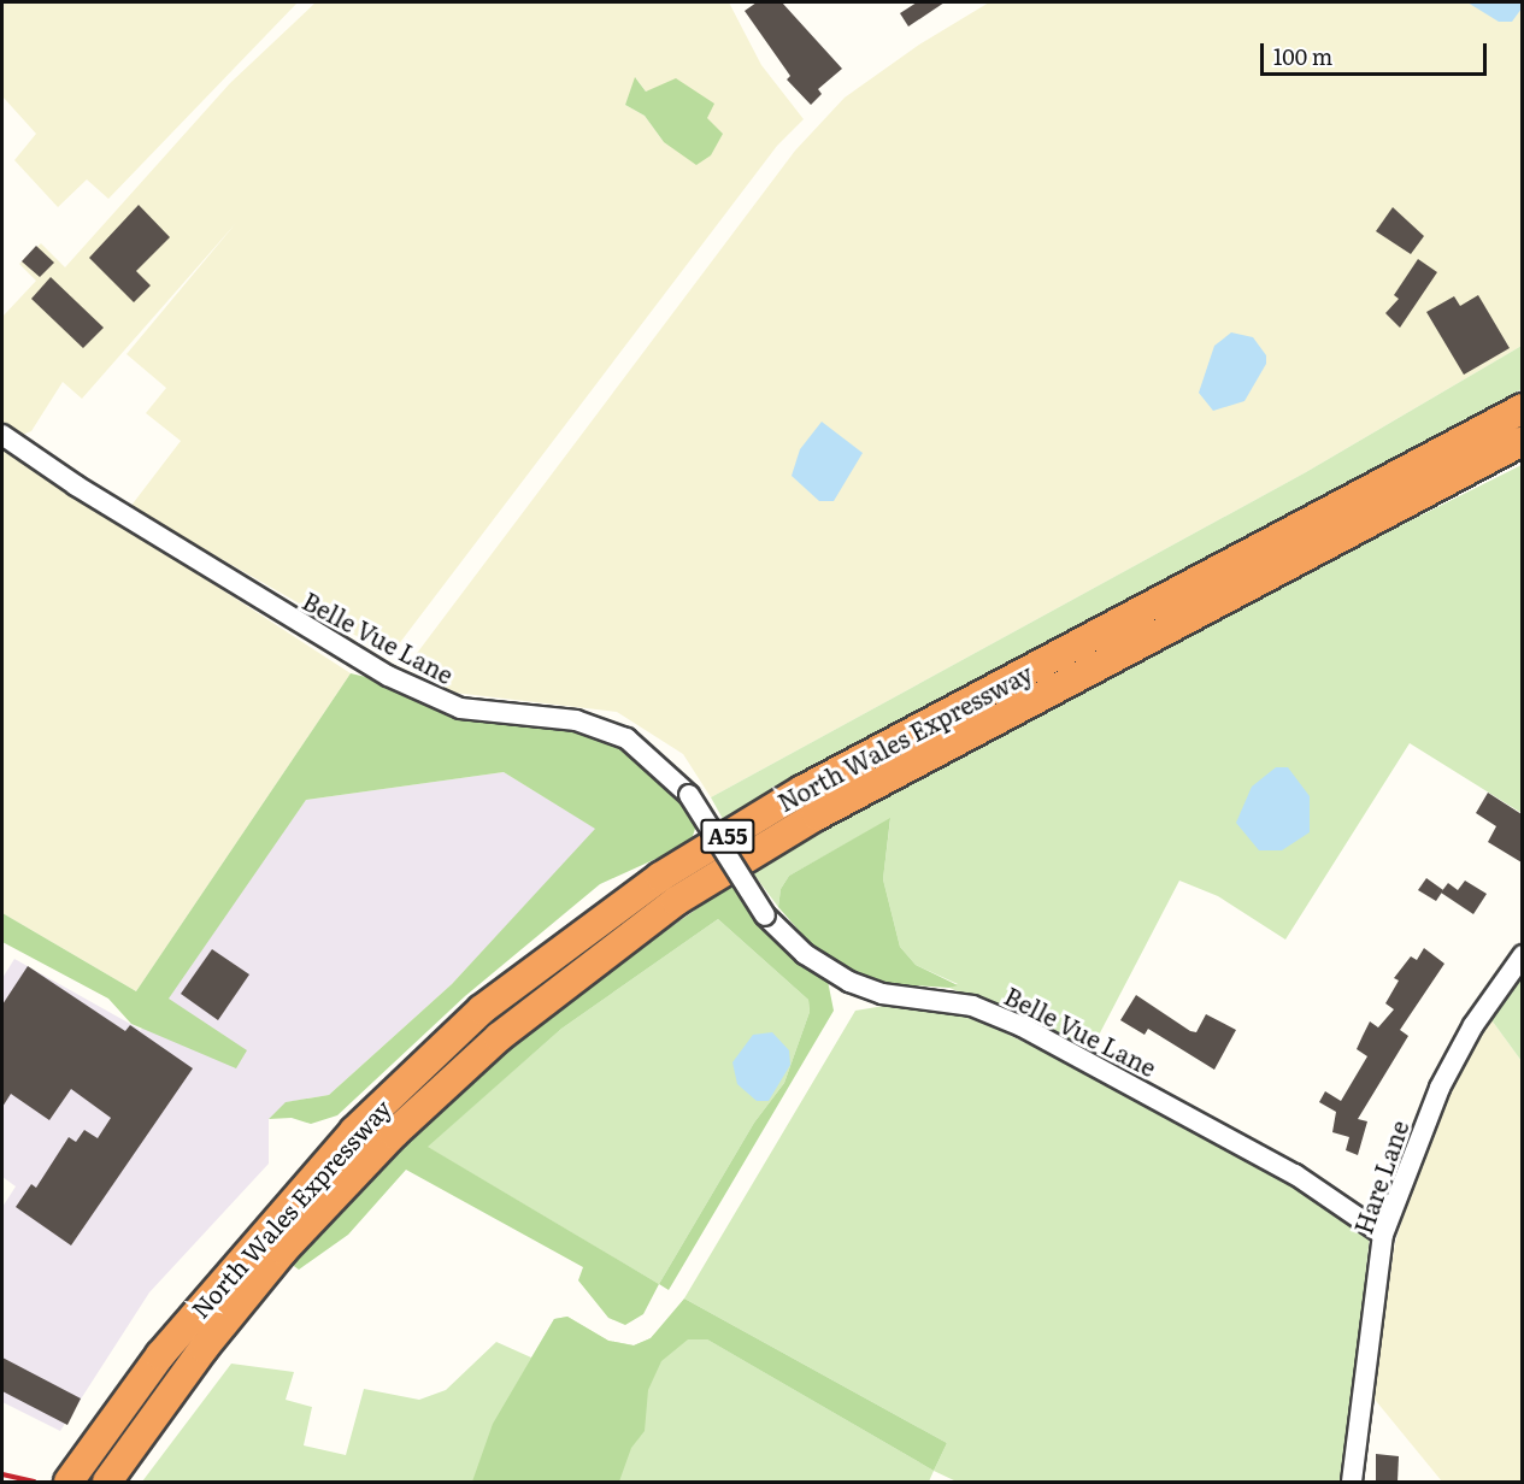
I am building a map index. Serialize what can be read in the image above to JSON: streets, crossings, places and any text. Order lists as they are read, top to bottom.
{
  "streets": {
    "highway": ["North Wales Expressway", "A55"],
    "street": ["Belle Vue Lane", "Hare Lane"]
  },
  "crossings": [
    ["Belle Vue Lane", "Hare Lane"]
  ],
  "scale_bar": "100 m"
}
